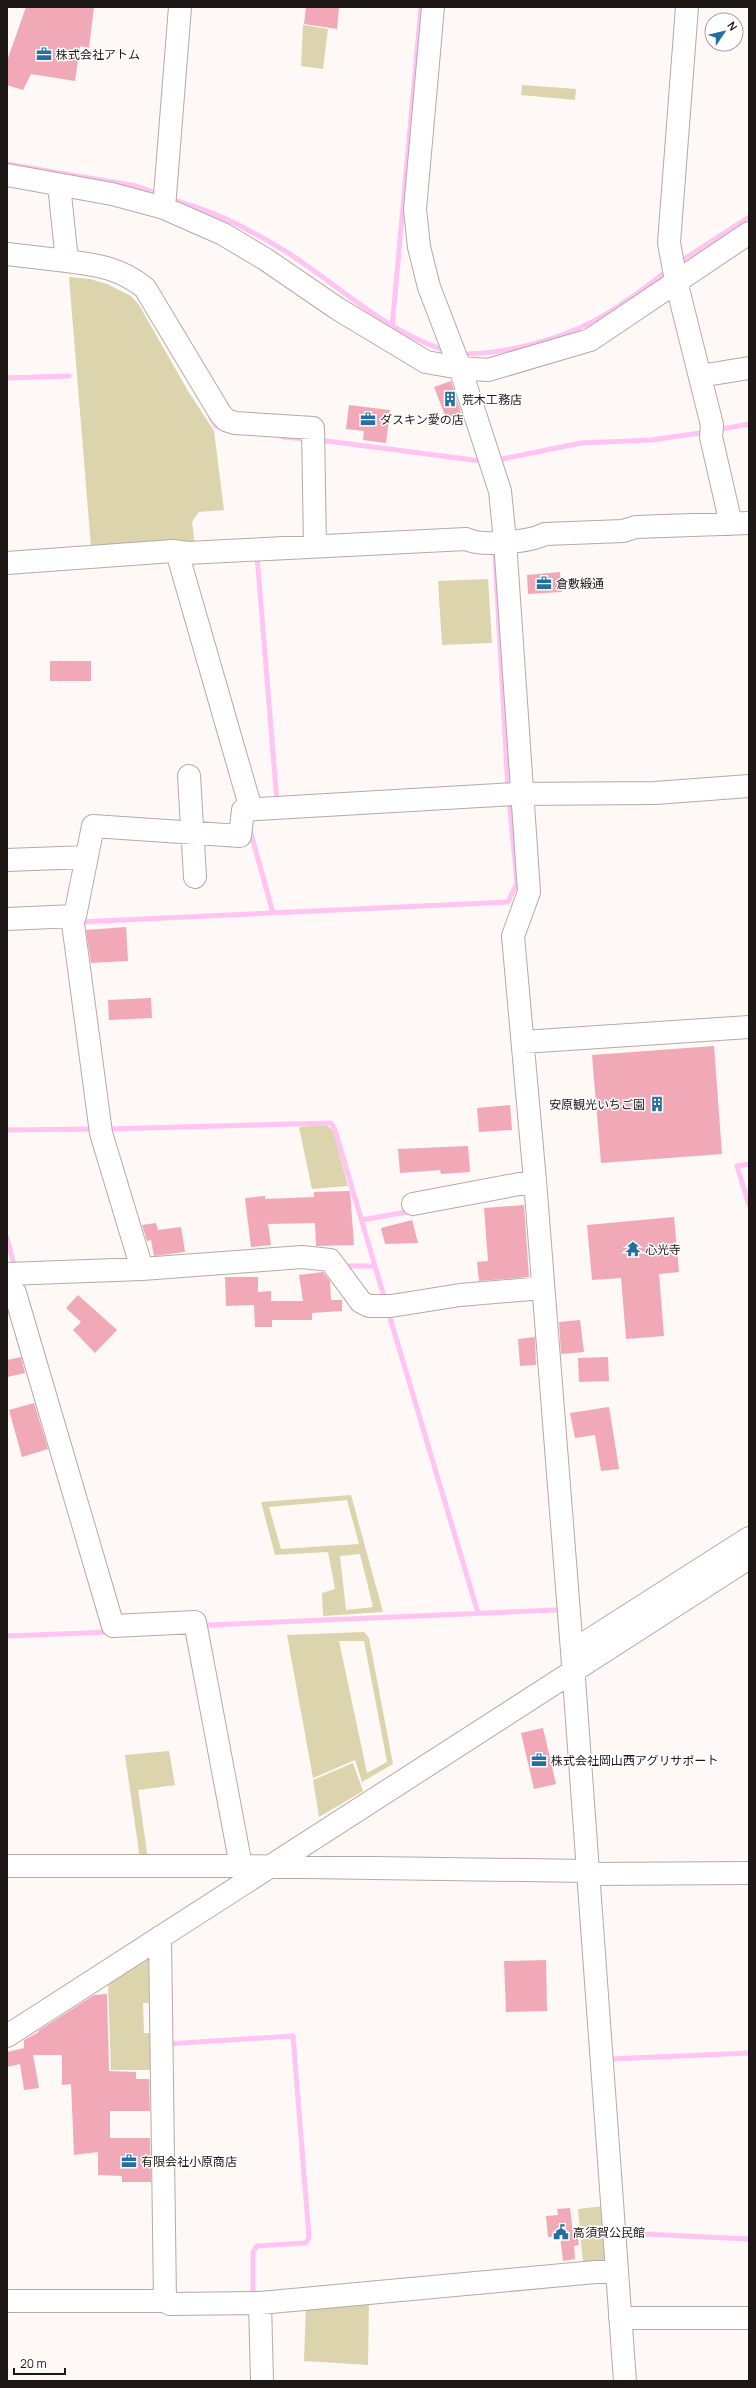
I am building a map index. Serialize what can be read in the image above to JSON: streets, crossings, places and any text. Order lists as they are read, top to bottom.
{
  "places": {
    "office": [
      "株式会社アトム",
      "ダスキン愛の店",
      "倉敷緞通",
      "株式会社岡山西アグリサポート",
      "有限会社小原商店"
    ],
    "building": ["荒木工務店", "安原観光いちご園"],
    "temple": ["心光寺"],
    "public building": ["高須賀公民館"]
  },
  "scale_bar": "20 m",
  "north": "top right"
}
